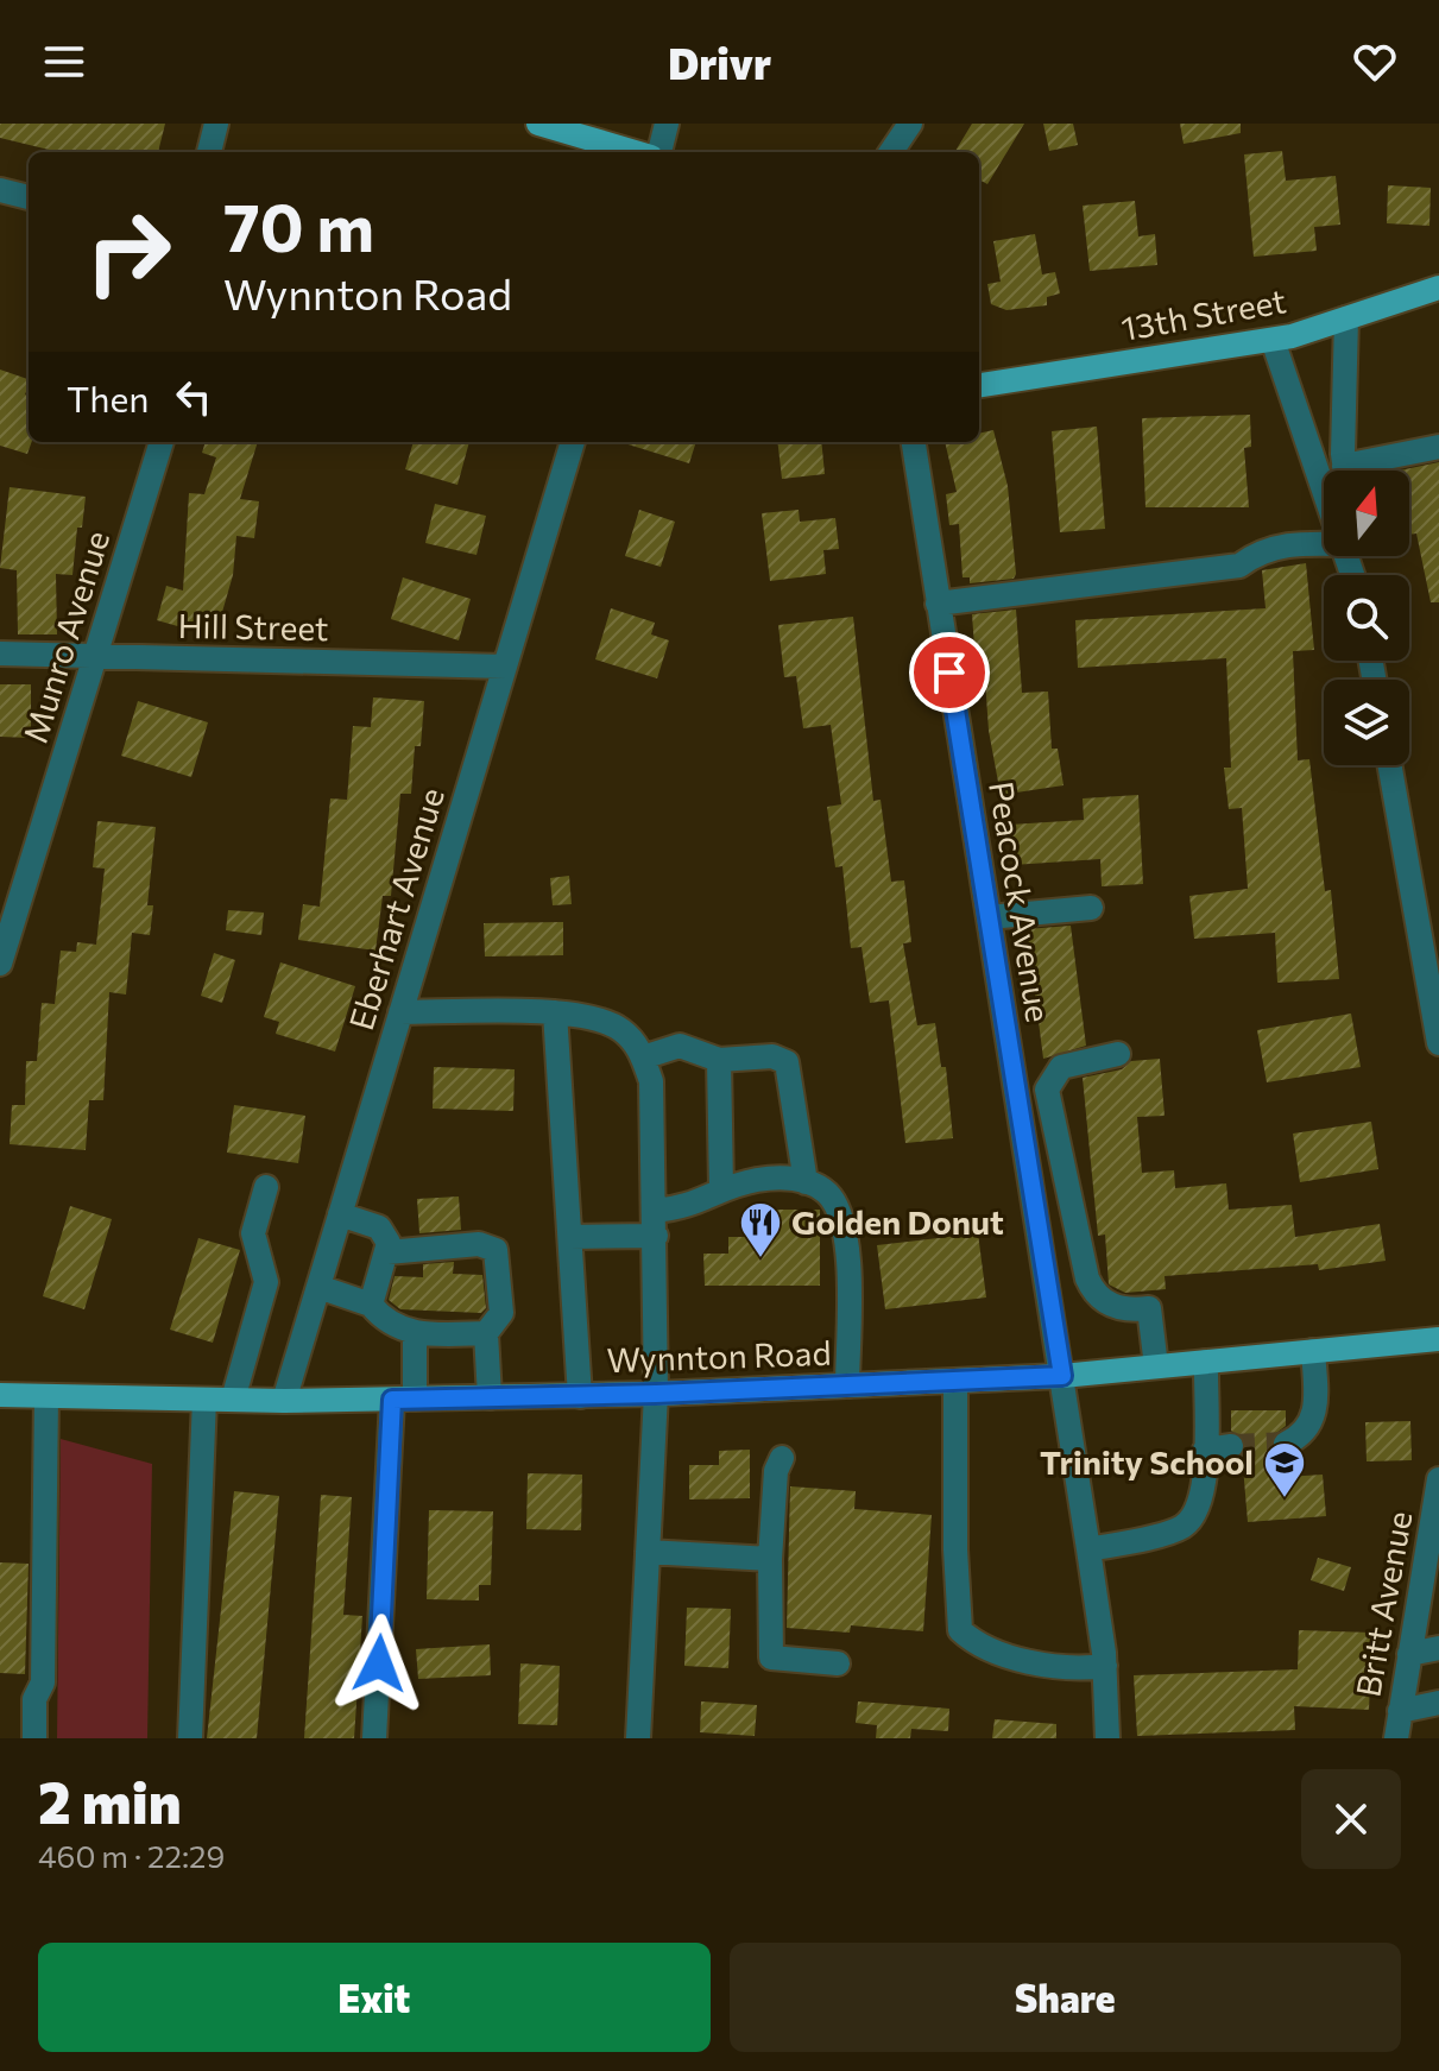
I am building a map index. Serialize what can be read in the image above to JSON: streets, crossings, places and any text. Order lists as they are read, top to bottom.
{
  "streets": {
    "main road": ["13th Street", "Wynnton Road"],
    "street": [
      "Hill Street",
      "Munro Avenue",
      "Peacock Avenue",
      "Eberhart Avenue",
      "Britt Avenue"
    ]
  },
  "crossings": [
    ["Hill Street", "Munro Avenue"],
    ["Hill Street", "Eberhart Avenue"],
    ["Peacock Avenue", "Wynnton Road"],
    ["Eberhart Avenue", "Wynnton Road"]
  ],
  "places": {
    "restaurant": ["Golden Donut"],
    "school or university": ["Trinity School"]
  },
  "north": "top",
  "page": {
    "header": "Drivr",
    "turn": ["70 m", "Wynnton Road"],
    "then": "Then",
    "heading": ["2 min", "460 m · 22:29"],
    "buttons": ["Exit", "Share"]
  }
}
